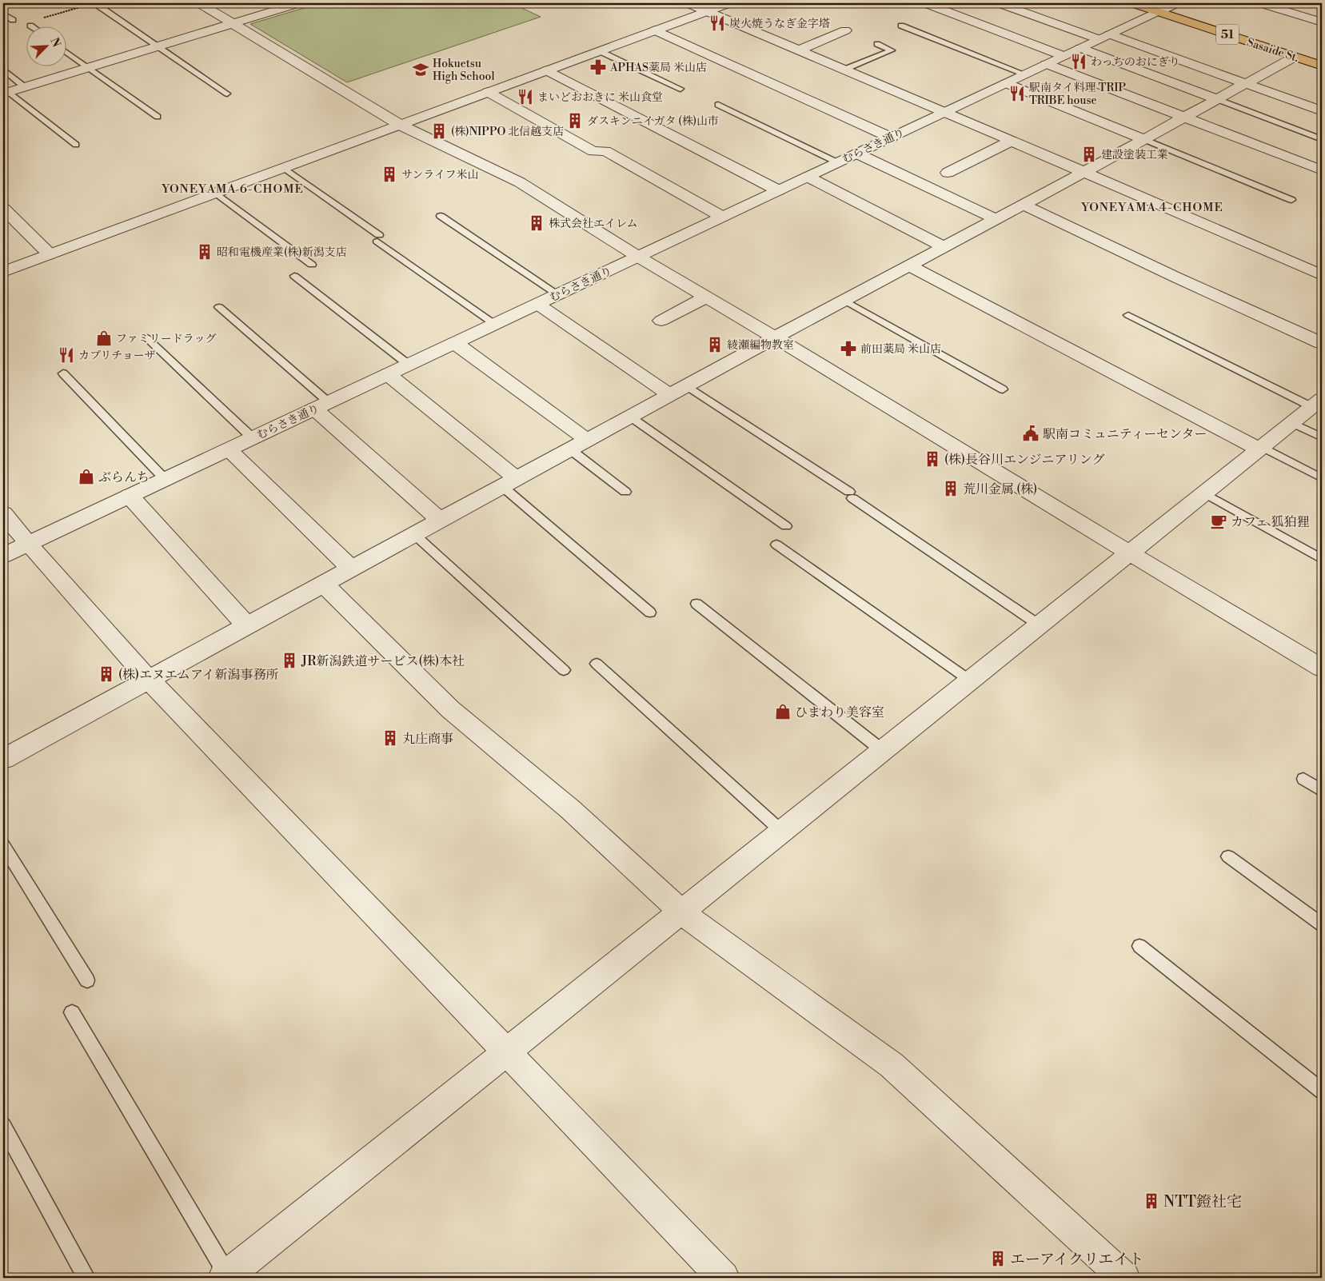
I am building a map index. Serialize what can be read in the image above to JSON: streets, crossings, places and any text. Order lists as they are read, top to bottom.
{
  "streets": {
    "main road": ["51", "Sasaide St."],
    "street": ["むらさき通り"]
  },
  "crossings": [
    ["Sasaide St.", "むらさき通り"]
  ],
  "districts": ["YONEYAMA 6-CHOME", "YONEYAMA 4-CHOME"],
  "places": {
    "restaurant": [
      "炭火焼うなぎ金字塔",
      "わっちのおにぎり",
      "駅南タイ料理 TRIP TRIBE house",
      "まいどおおきに 米山食堂",
      "カプリチョーザ"
    ],
    "pharmacy": ["APHAS薬局 米山店", "前田薬局 米山店"],
    "school or university": ["Hokuetsu High School"],
    "building": [
      "ダスキンニイガタ (株)山市",
      "(株)NIPPO 北信越支店",
      "建設塗装工業",
      "サンライフ米山",
      "株式会社エイレム",
      "昭和電機産業(株)新潟支店",
      "綾瀬編物教室",
      "(株)長谷川エンジニアリング",
      "荒川金属 (株)",
      "JR新潟鉄道サービス(株)本社",
      "(株)エヌエムアイ新潟事務所",
      "丸庄商事",
      "NTT鐙社宅",
      "エーアイクリエイト"
    ],
    "shop": ["ファミリードラッグ", "ぶらんち", "ひまわり美容室"],
    "public building": ["駅南コミュニティーセンター"],
    "cafe": ["カフェ 狐狛狸"]
  },
  "north": "top right"
}
